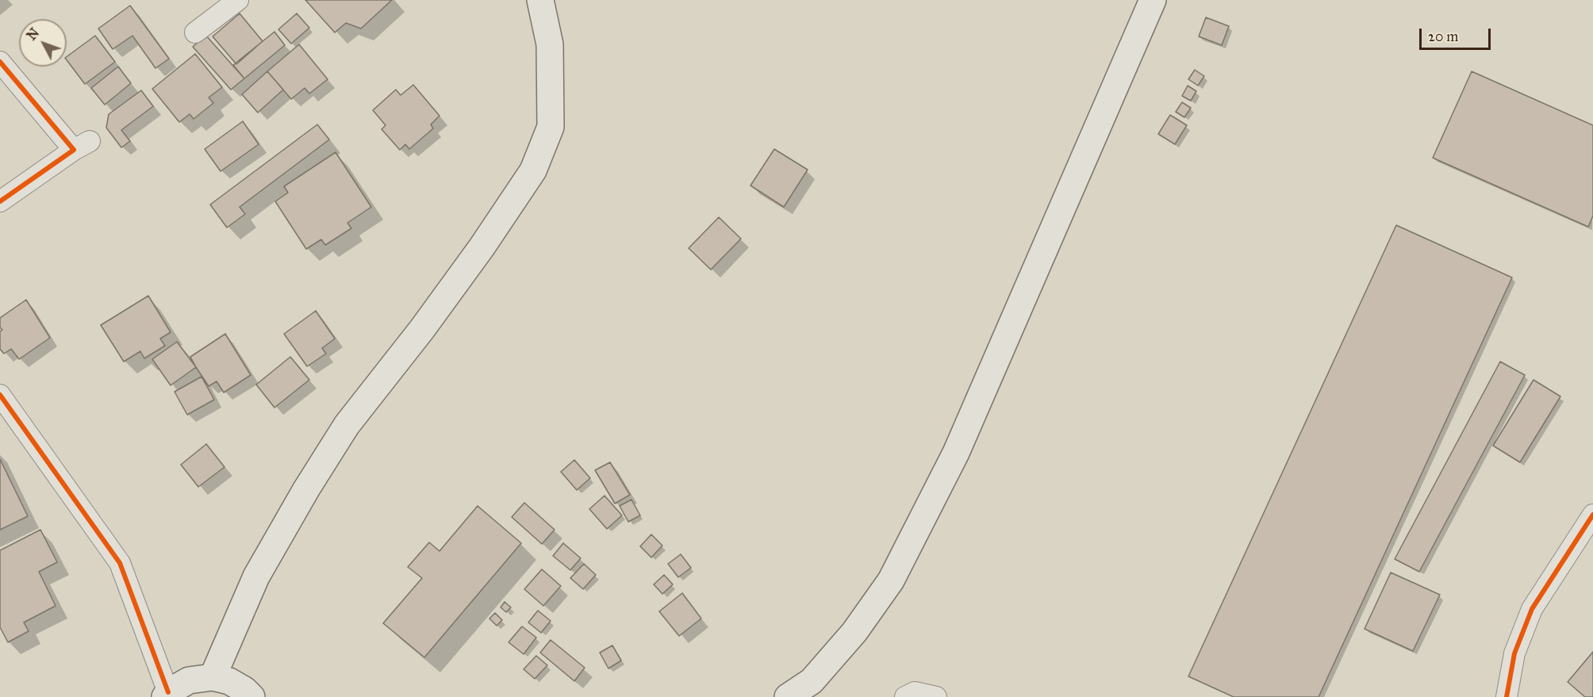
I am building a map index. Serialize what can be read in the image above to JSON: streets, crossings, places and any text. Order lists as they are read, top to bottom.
{
  "scale_bar": "20 m",
  "north": "top left"
}
